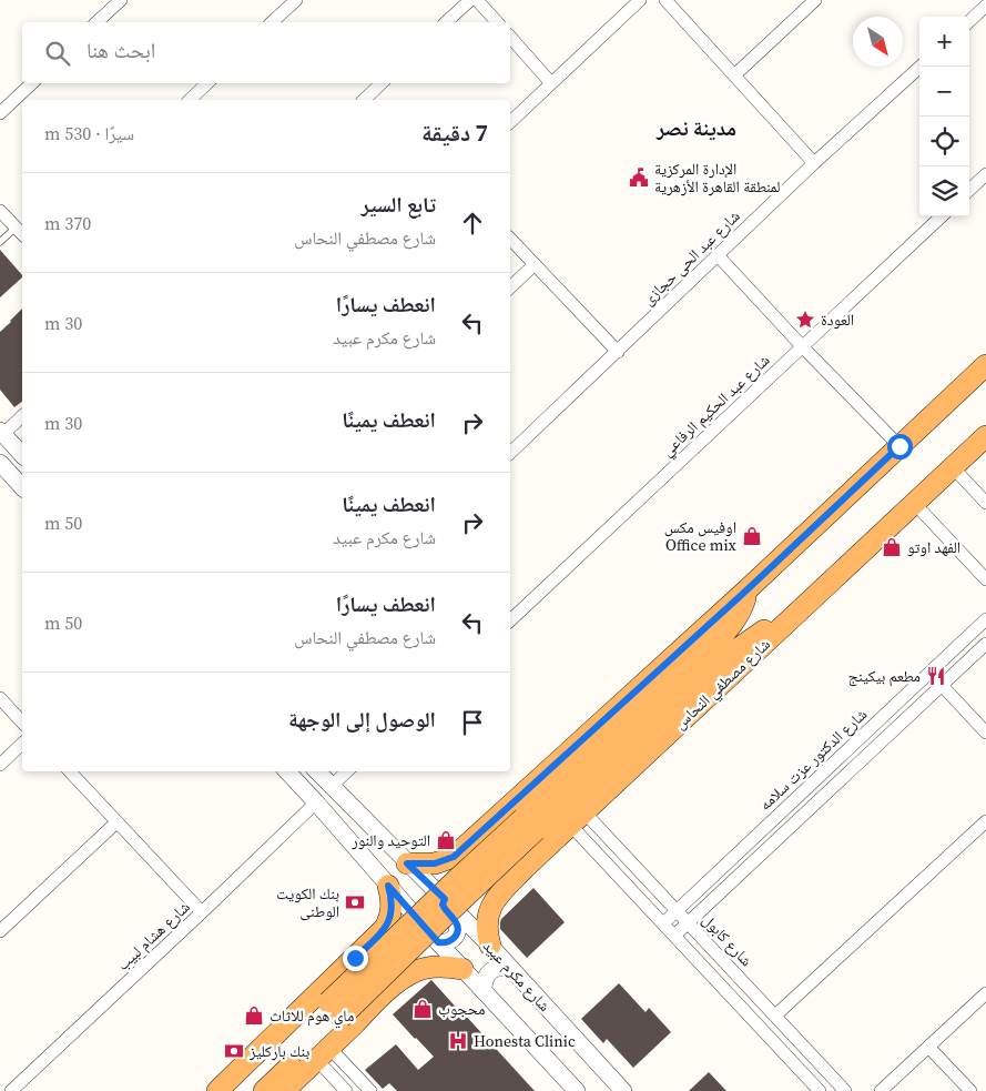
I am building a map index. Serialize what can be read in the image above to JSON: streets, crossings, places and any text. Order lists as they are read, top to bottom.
{
  "streets": {
    "main road": ["شارع مصطفي النحاس"],
    "street": [
      "شارع عبد الحى حجازى",
      "شارع عبد الحكيم الرفاعي",
      "شارع الدكتور عزت سلامه",
      "شارع هشام لبيب",
      "شارع كابول",
      "شارع مكرم عبيد"
    ]
  },
  "crossings": [
    ["شارع مصطفي النحاس", "شارع كابول"],
    ["شارع مصطفي النحاس", "شارع مكرم عبيد"],
    ["شارع الدكتور عزت سلامه", "شارع كابول"]
  ],
  "districts": ["مدينة نصر"],
  "places": {
    "public building": ["الإدارة المركزية لمنطقة القاهرة الأزهرية"],
    "place": ["العودة"],
    "shop": [
      "اوفيس مكس Office mix",
      "الفهد اوتو",
      "التوحيد والنور",
      "محجوب",
      "ماي هوم للاثاث"
    ],
    "restaurant": ["مطعم بيكينج"],
    "bank": ["بنك الكويت الوطنى", "بنك باركليز"],
    "hospital": ["Honesta Clinic"]
  },
  "north": "bottom right",
  "page": {
    "map_buttons": ["+", "−"],
    "search": "ابحث هنا",
    "heading": ["7 دقيقة", "سيرًا · 530 m"],
    "list": [
      ["تابع السير", "شارع مصطفي النحاس", "370 m"],
      ["انعطف يسارًا", "شارع مكرم عبيد", "30 m"],
      ["انعطف يمينًا", "30 m"],
      ["انعطف يمينًا", "شارع مكرم عبيد", "50 m"],
      ["انعطف يسارًا", "شارع مصطفي النحاس", "50 m"],
      "الوصول إلى الوجهة"
    ]
  }
}
